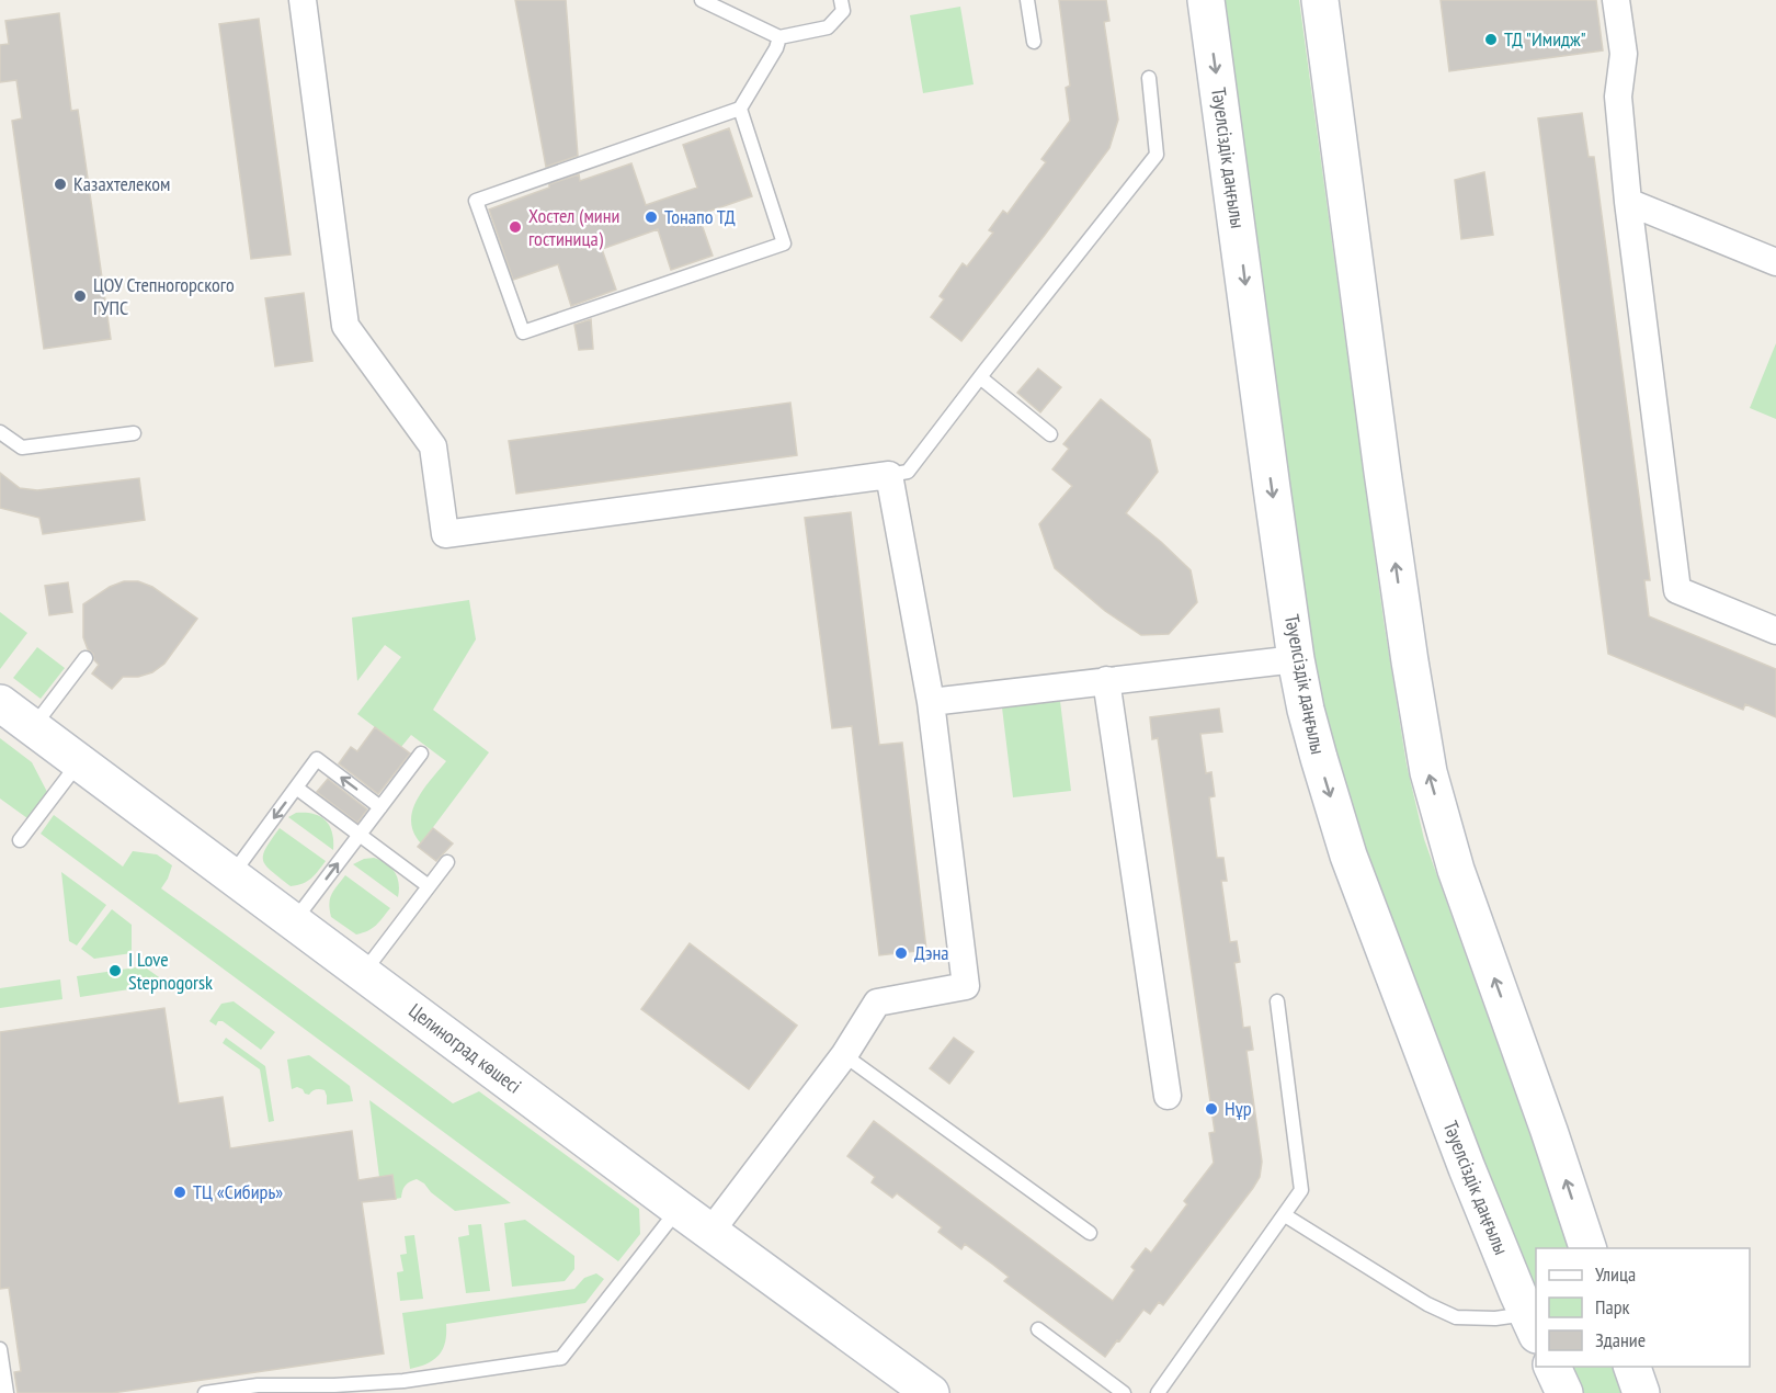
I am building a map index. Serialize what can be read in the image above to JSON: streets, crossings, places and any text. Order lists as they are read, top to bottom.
{
  "streets": {
    "street": ["Тәуелсіздік даңғылы", "Целиноград көшесі"]
  },
  "places": [
    "ТД \"Имидж\"",
    "Казахтелеком",
    "Тонапо ТД",
    "Хостел (мини гостиница)",
    "ЦОУ Степногорского ГУПС",
    "Дэна",
    "I Love Stepnogorsk",
    "Нұр",
    "ТЦ «Сибирь»"
  ],
  "legend": ["Улица", "Парк", "Здание"]
}
